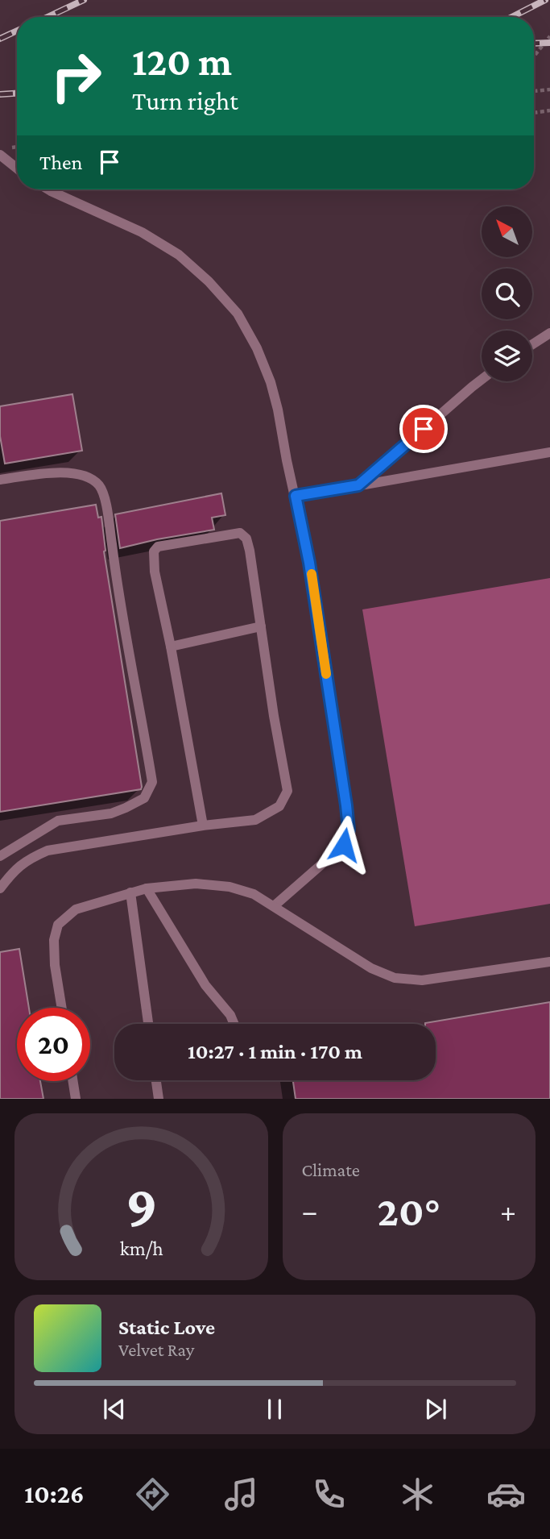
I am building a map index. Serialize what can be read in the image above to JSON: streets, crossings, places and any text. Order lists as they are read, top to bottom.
{
  "north": "top left",
  "page": {
    "turn": ["120 m", "Turn right"],
    "then": "Then",
    "limit": "20",
    "trip": "10:27 · 1 min · 170 m",
    "tile": "Climate",
    "heat": ["−", "20°", "+"],
    "song": ["Static Love", "Velvet Ray"],
    "tabs": "10:26",
    "gauge": ["9", "km/h"]
  }
}
